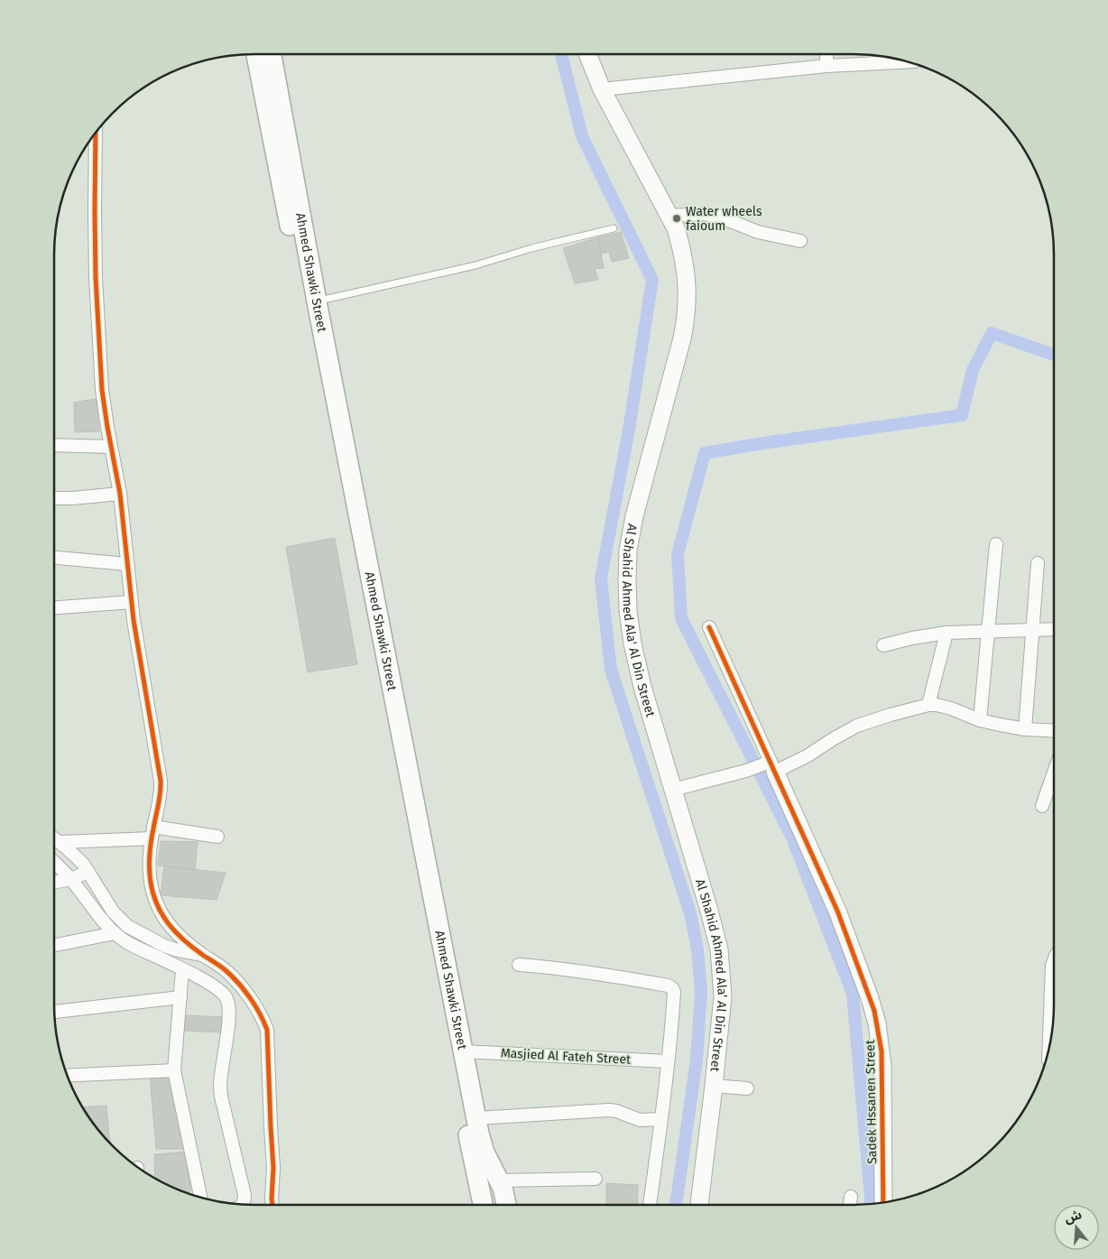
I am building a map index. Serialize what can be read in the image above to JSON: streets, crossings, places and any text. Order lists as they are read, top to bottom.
{
  "streets": {
    "main road": ["Ahmed Shawki Street", "Al Shahid Ahmed Ala' Al Din Street", "Sadek Hssanen Street"],
    "street": ["Masjied Al Fateh Street"]
  },
  "crossings": [
    ["Ahmed Shawki Street", "Masjied Al Fateh Street"]
  ],
  "places": ["Water wheels faioum"],
  "north": "top"
}
